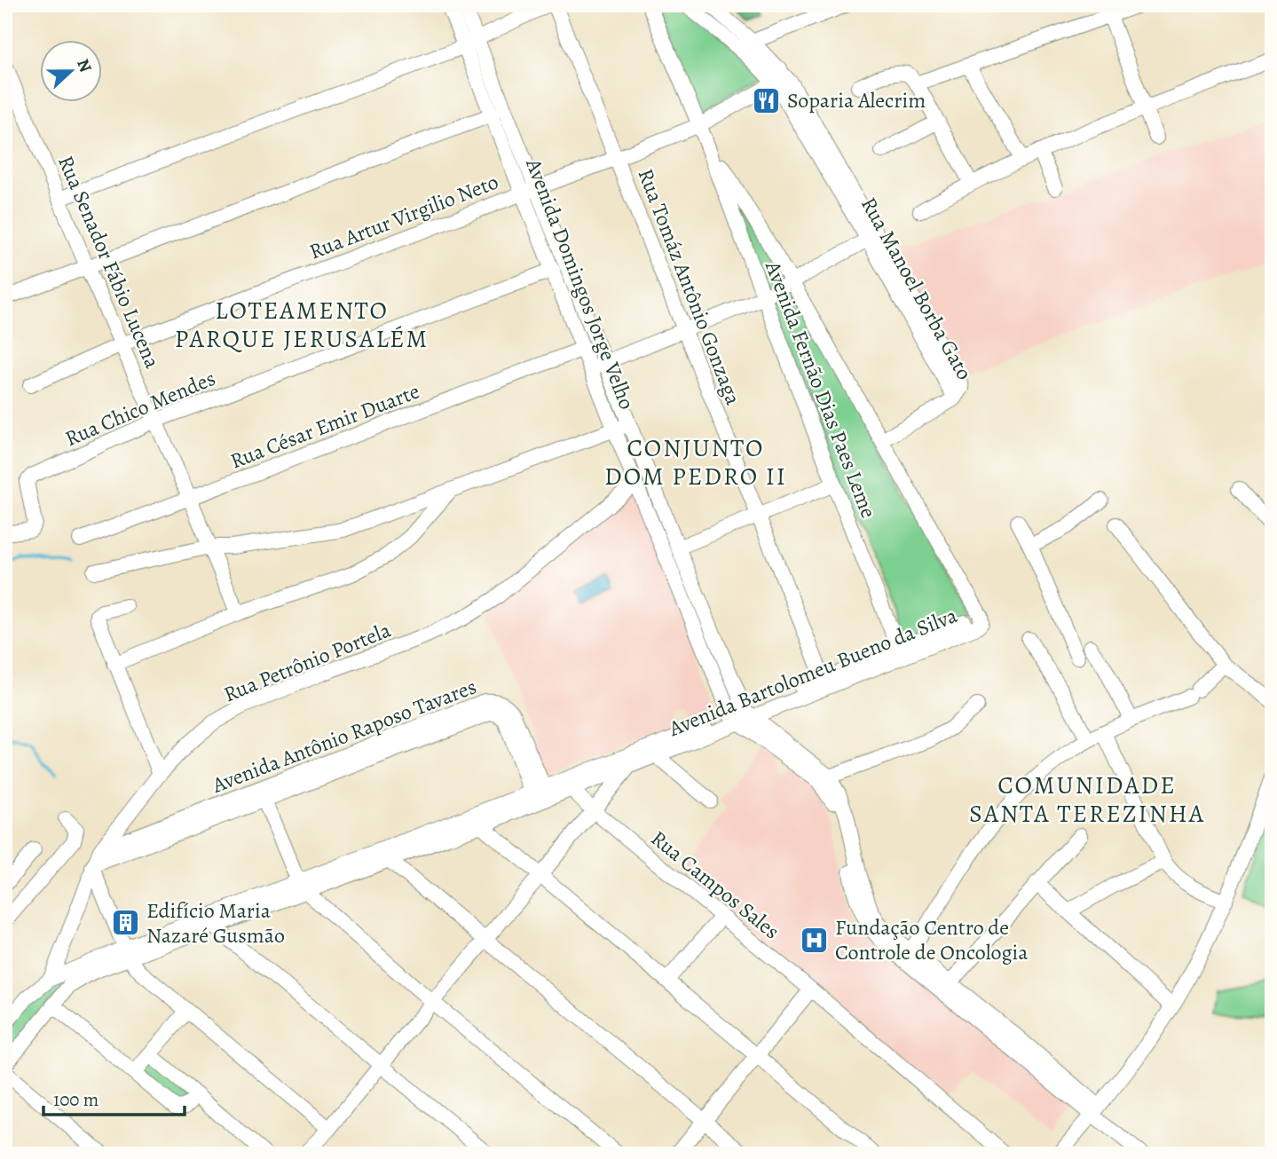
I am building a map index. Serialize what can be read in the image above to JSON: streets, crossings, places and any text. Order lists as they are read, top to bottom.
{
  "streets": {
    "street": [
      "Rua Artur Virgilio Neto",
      "Rua Senador Fábio Lucena",
      "Avenida Domingos Jorge Velho",
      "Rua Tomáz Antônio Gonzaga",
      "Rua Manoel Borba Gato",
      "Avenida Fernão Dias Paes Leme",
      "Rua Chico Mendes",
      "Rua César Emir Duarte",
      "Rua Petrônio Portela",
      "Avenida Bartolomeu Bueno da Silva",
      "Avenida Antônio Raposo Tavares",
      "Rua Campos Sales"
    ]
  },
  "crossings": [
    ["Rua Artur Virgilio Neto", "Rua Senador Fábio Lucena"],
    ["Rua Artur Virgilio Neto", "Avenida Domingos Jorge Velho"],
    ["Rua Artur Virgilio Neto", "Rua Tomáz Antônio Gonzaga"],
    ["Rua Artur Virgilio Neto", "Rua Manoel Borba Gato"],
    ["Rua Artur Virgilio Neto", "Avenida Fernão Dias Paes Leme"],
    ["Rua Senador Fábio Lucena", "Rua Chico Mendes"],
    ["Rua Senador Fábio Lucena", "Rua César Emir Duarte"],
    ["Avenida Domingos Jorge Velho", "Rua Chico Mendes"],
    ["Avenida Domingos Jorge Velho", "Rua César Emir Duarte"],
    ["Avenida Domingos Jorge Velho", "Rua Petrônio Portela"],
    ["Avenida Domingos Jorge Velho", "Avenida Bartolomeu Bueno da Silva"],
    ["Rua Tomáz Antônio Gonzaga", "Avenida Bartolomeu Bueno da Silva"],
    ["Rua Manoel Borba Gato", "Avenida Fernão Dias Paes Leme"],
    ["Avenida Fernão Dias Paes Leme", "Avenida Bartolomeu Bueno da Silva"],
    ["Rua Petrônio Portela", "Avenida Bartolomeu Bueno da Silva"],
    ["Rua Petrônio Portela", "Avenida Antônio Raposo Tavares"],
    ["Avenida Bartolomeu Bueno da Silva", "Avenida Antônio Raposo Tavares"],
    ["Avenida Bartolomeu Bueno da Silva", "Rua Campos Sales"]
  ],
  "districts": ["LOTEAMENTO PARQUE JERUSALÉM", "CONJUNTO DOM PEDRO II", "COMUNIDADE SANTA TEREZINHA"],
  "places": {
    "restaurant": ["Soparia Alecrim"],
    "building": ["Edifício Maria Nazaré Gusmão"],
    "hospital": ["Fundação Centro de Controle de Oncologia"]
  },
  "scale_bar": "100 m",
  "north": "right"
}
